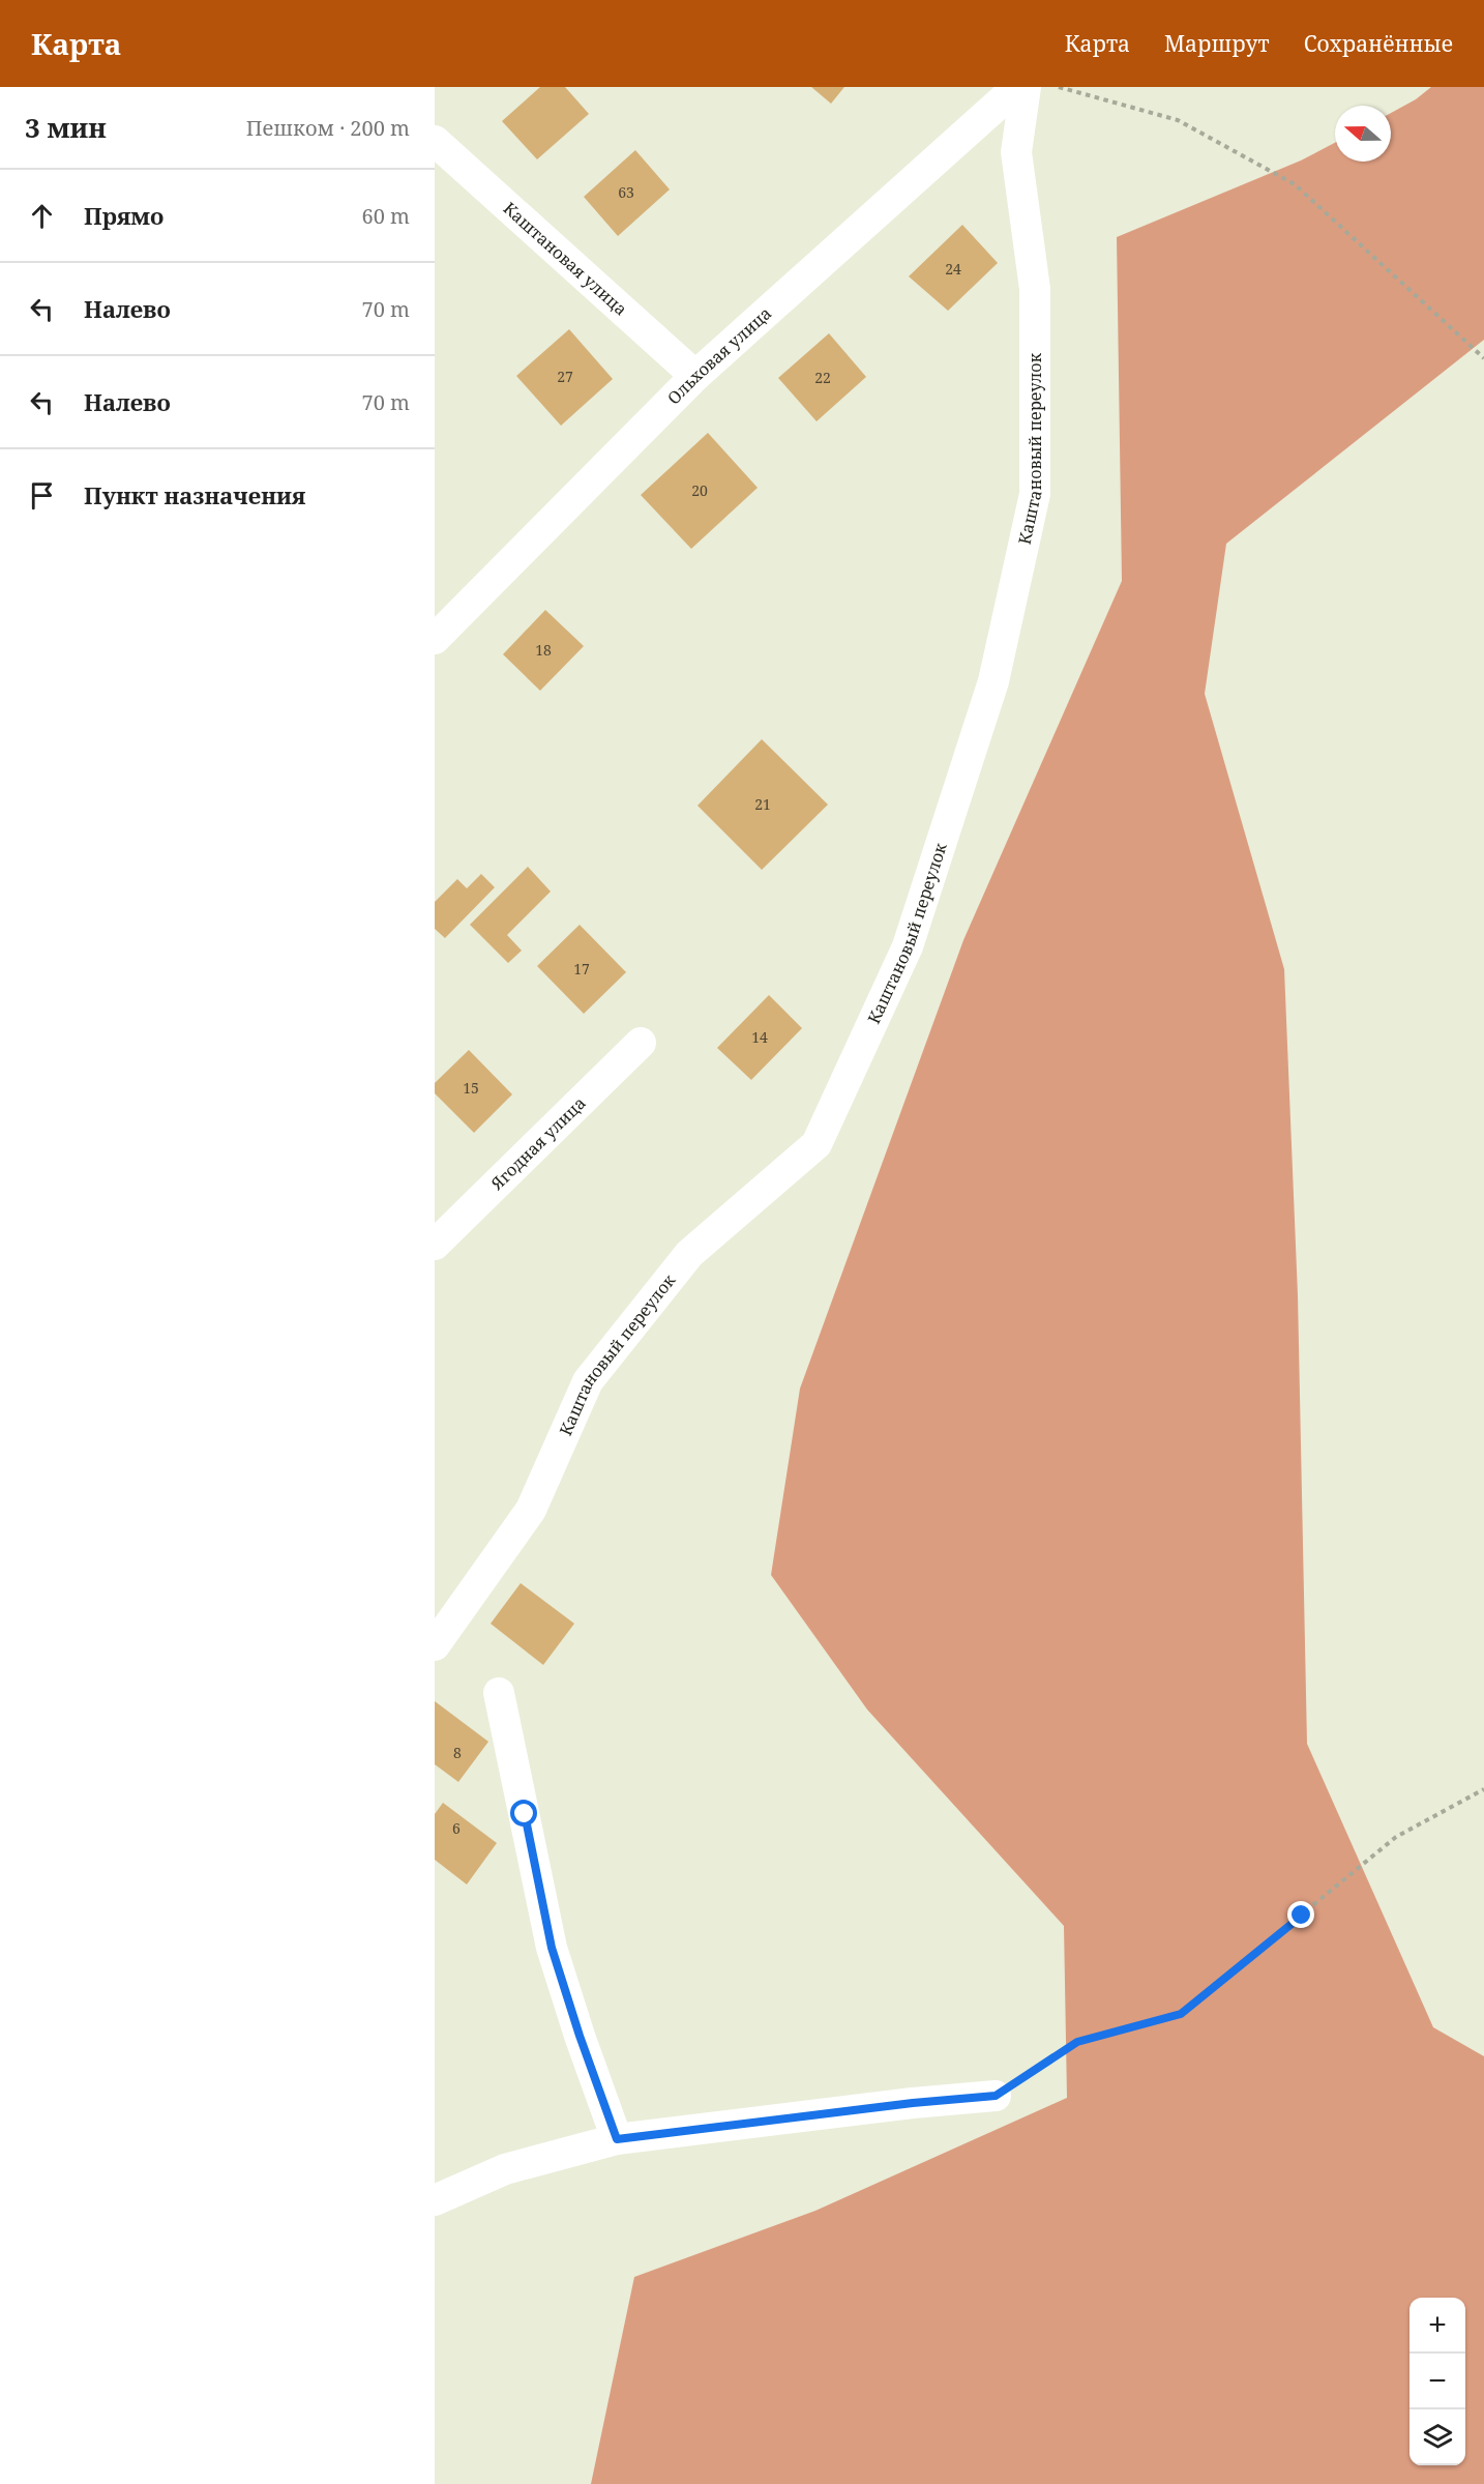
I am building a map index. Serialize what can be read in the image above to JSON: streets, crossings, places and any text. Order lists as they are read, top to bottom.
{
  "streets": {
    "street": [
      "Каштановая улица",
      "Ольховая улица",
      "Каштановый переулок",
      "Ягодная улица"
    ]
  },
  "crossings": [
    ["Каштановая улица", "Ольховая улица"]
  ],
  "house_numbers": [
    "63",
    "24",
    "27",
    "22",
    "20",
    "18",
    "21",
    "17",
    "14",
    "15",
    "8",
    "6"
  ],
  "north": "left",
  "page": {
    "header": "Карта",
    "nav": ["Карта", "Маршрут", "Сохранённые"],
    "heading": ["3 мин", "Пешком · 200 m"],
    "list": [
      ["Прямо", "60 m"],
      ["Налево", "70 m"],
      ["Налево", "70 m"],
      "Пункт назначения"
    ],
    "map_buttons": ["+", "−"]
  }
}
